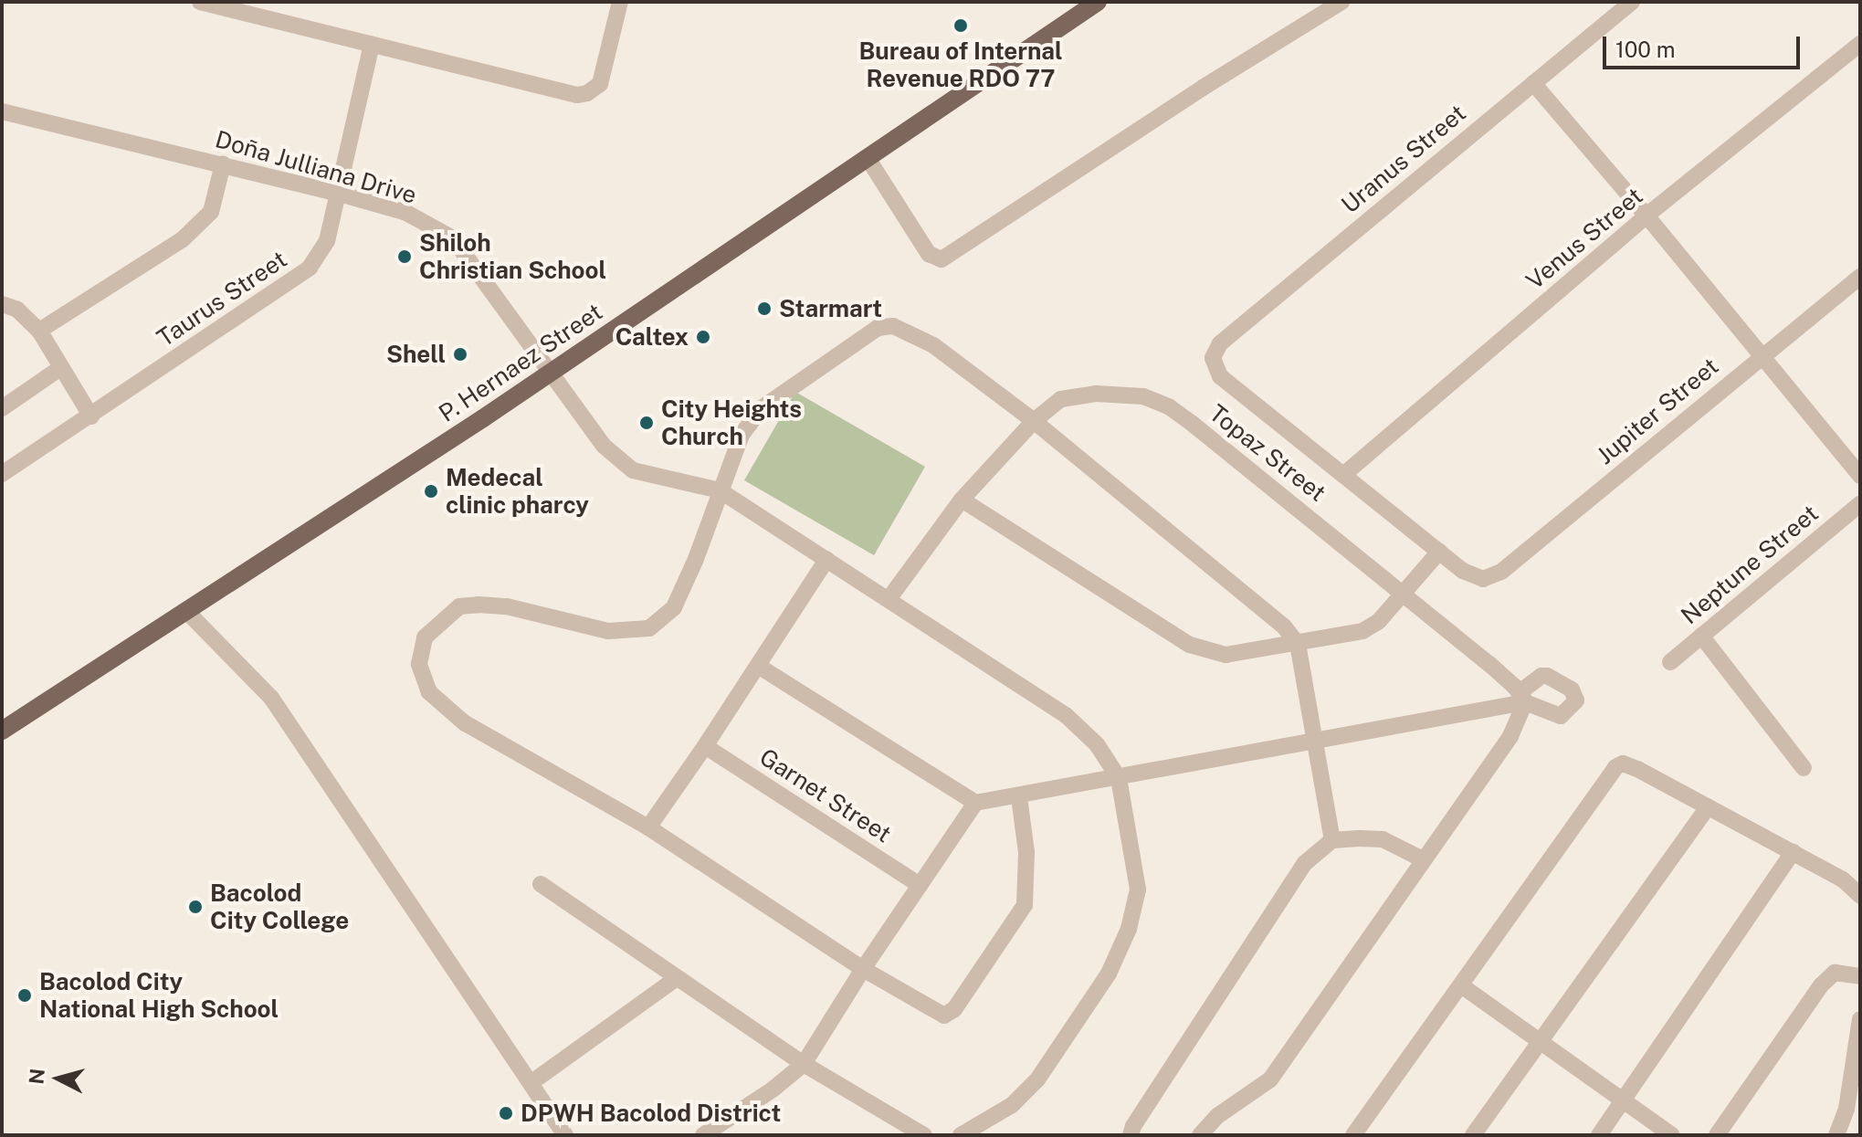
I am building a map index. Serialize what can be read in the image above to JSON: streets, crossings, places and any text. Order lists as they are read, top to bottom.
{
  "streets": {
    "main road": ["P. Hernaez Street"],
    "street": [
      "Uranus Street",
      "Doña Julliana Drive",
      "Venus Street",
      "Taurus Street",
      "Jupiter Street",
      "Topaz Street",
      "Neptune Street",
      "Garnet Street"
    ]
  },
  "crossings": [
    ["Uranus Street", "Venus Street"],
    ["Doña Julliana Drive", "Taurus Street"],
    ["Doña Julliana Drive", "P. Hernaez Street"],
    ["Doña Julliana Drive", "Topaz Street"]
  ],
  "places": [
    "Bureau of Internal Revenue RDO 77",
    "Shiloh Christian School",
    "Starmart",
    "Caltex",
    "Shell",
    "City Heights Church",
    "Medecal clinic pharcy",
    "Bacolod City College",
    "Bacolod City National High School",
    "DPWH Bacolod District"
  ],
  "scale_bar": "100 m",
  "north": "left"
}
